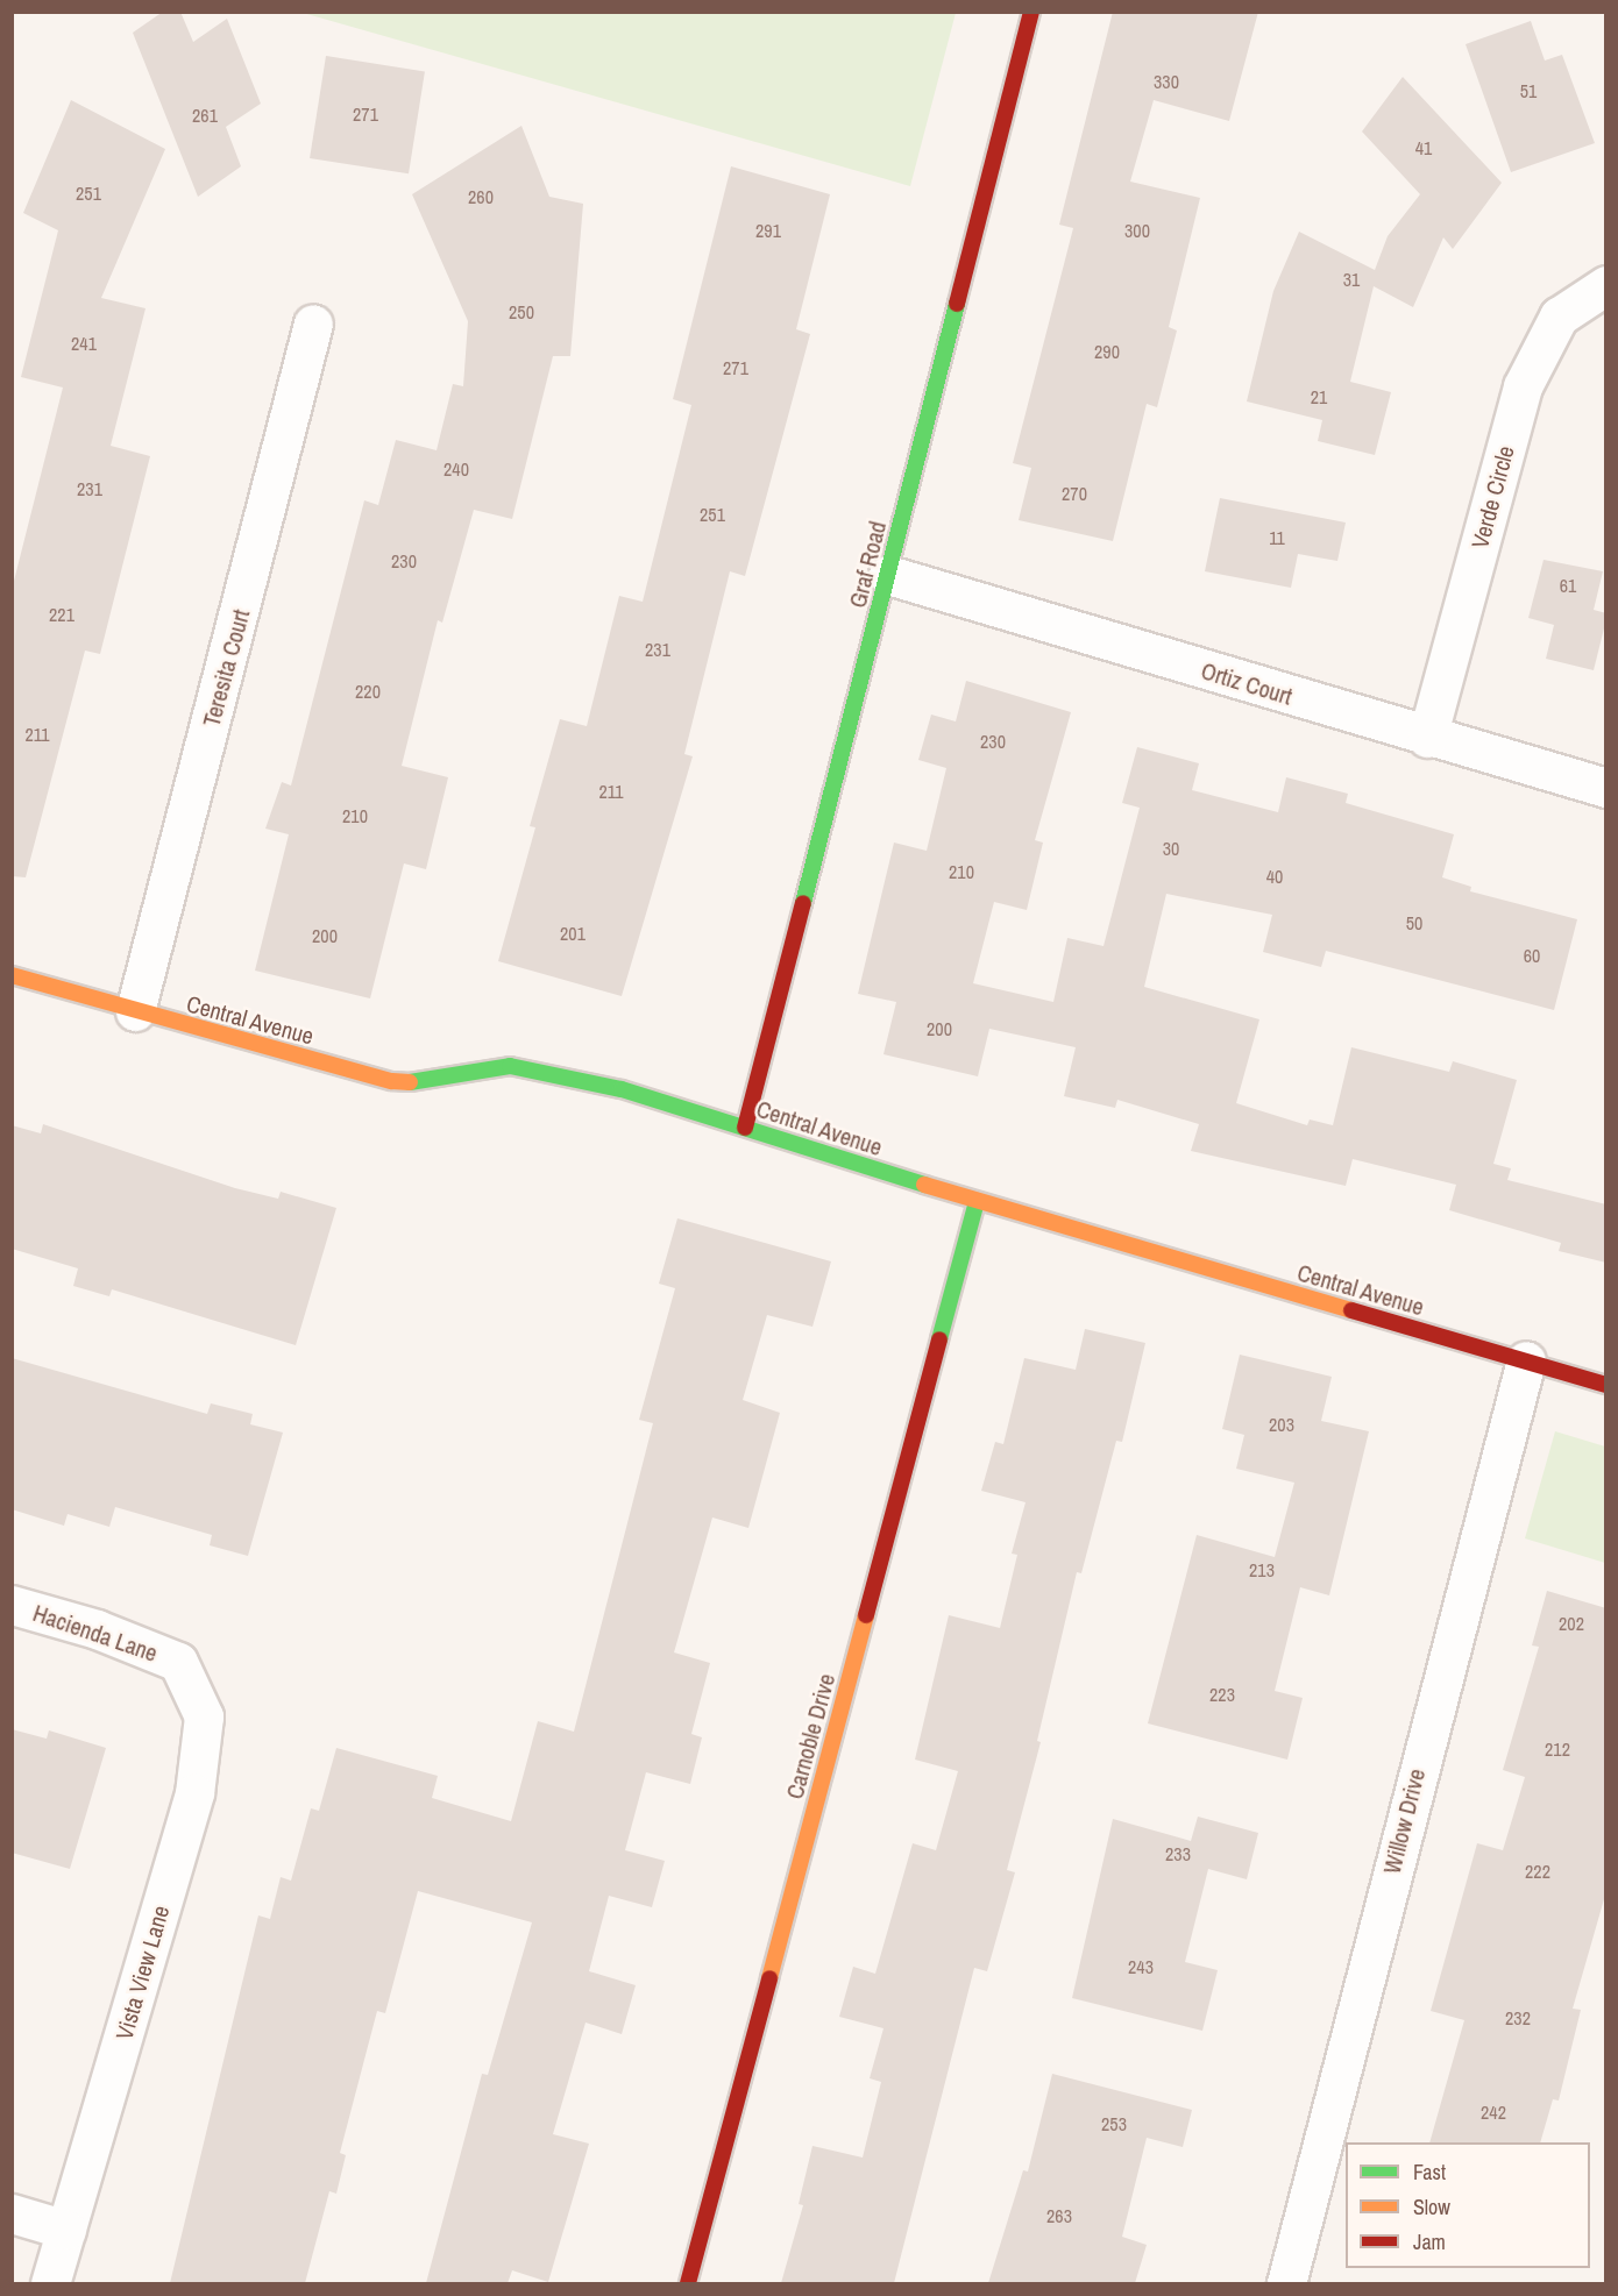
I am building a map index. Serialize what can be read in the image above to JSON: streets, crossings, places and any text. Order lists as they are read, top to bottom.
{
  "streets": {
    "street": [
      "Verde Circle",
      "Graf Road",
      "Teresita Court",
      "Ortiz Court",
      "Central Avenue",
      "Hacienda Lane",
      "Carnoble Drive",
      "Willow Drive",
      "Vista View Lane"
    ]
  },
  "crossings": [
    ["Verde Circle", "Ortiz Court"],
    ["Graf Road", "Ortiz Court"],
    ["Graf Road", "Central Avenue"],
    ["Teresita Court", "Central Avenue"],
    ["Central Avenue", "Carnoble Drive"],
    ["Central Avenue", "Willow Drive"],
    ["Hacienda Lane", "Vista View Lane"]
  ],
  "house_numbers": [
    "330",
    "51",
    "271",
    "261",
    "41",
    "251",
    "260",
    "291",
    "300",
    "31",
    "250",
    "241",
    "290",
    "271",
    "21",
    "240",
    "231",
    "270",
    "251",
    "11",
    "230",
    "61",
    "221",
    "231",
    "220",
    "211",
    "230",
    "211",
    "210",
    "30",
    "210",
    "40",
    "50",
    "201",
    "200",
    "60",
    "200",
    "203",
    "213",
    "202",
    "223",
    "212",
    "233",
    "222",
    "243",
    "232",
    "242",
    "253",
    "263"
  ],
  "legend": ["Fast", "Slow", "Jam"]
}
